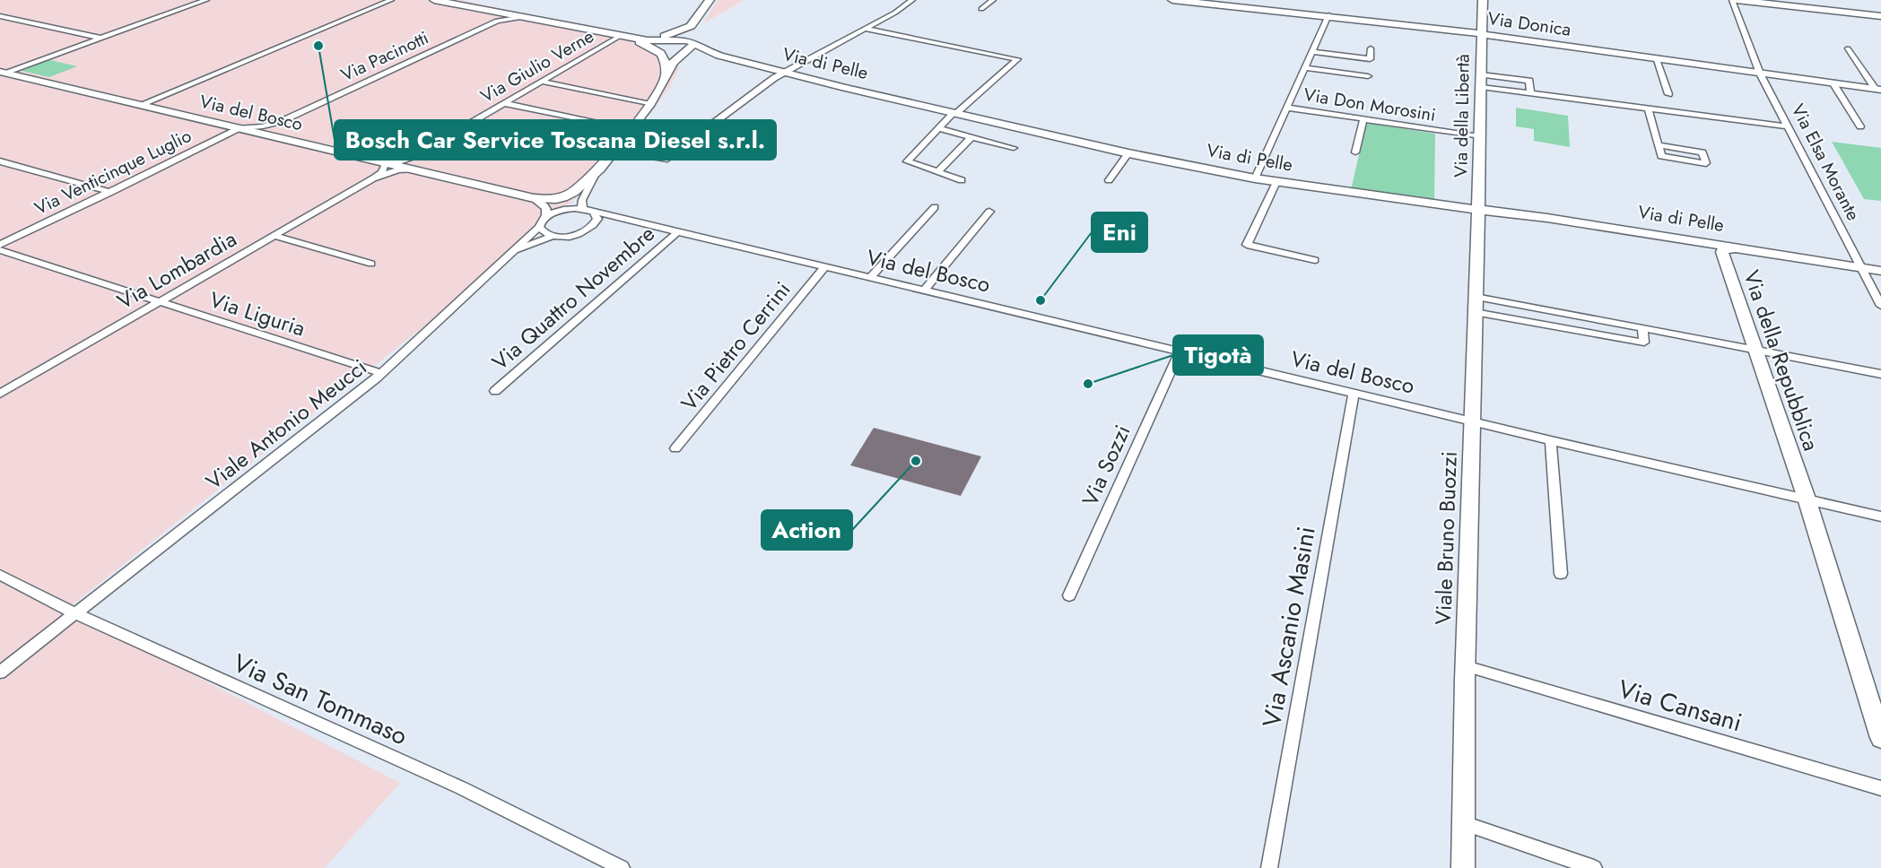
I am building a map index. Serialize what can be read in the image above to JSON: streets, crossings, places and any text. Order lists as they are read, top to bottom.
{
  "streets": {
    "street": [
      "Via Donica",
      "Via Pacinotti",
      "Via di Pelle",
      "Via Giulio Verne",
      "Via Don Morosini",
      "Via del Bosco",
      "Via della Libertà",
      "Via Elsa Morante",
      "Via Venticinque Luglio",
      "Via Lombardia",
      "Via Quattro Novembre",
      "Via Liguria",
      "Via Pietro Cerrini",
      "Via della Repubblica",
      "Viale Antonio Meucci",
      "Via Sozzi",
      "Viale Bruno Buozzi",
      "Via Ascanio Masini",
      "Via San Tommaso",
      "Via Cansani"
    ]
  },
  "crossings": [
    ["Via Donica", "Via della Libertà"],
    ["Via Donica", "Via Elsa Morante"],
    ["Via Pacinotti", "Via di Pelle"],
    ["Via Pacinotti", "Via del Bosco"],
    ["Via Pacinotti", "Via Venticinque Luglio"],
    ["Via di Pelle", "Via Giulio Verne"],
    ["Via di Pelle", "Via del Bosco"],
    ["Via di Pelle", "Via della Libertà"],
    ["Via di Pelle", "Via Elsa Morante"],
    ["Via di Pelle", "Via della Repubblica"],
    ["Via di Pelle", "Viale Bruno Buozzi"],
    ["Via Giulio Verne", "Via del Bosco"],
    ["Via Don Morosini", "Via della Libertà"],
    ["Via del Bosco", "Via Venticinque Luglio"],
    ["Via del Bosco", "Via Lombardia"],
    ["Via del Bosco", "Via Quattro Novembre"],
    ["Via del Bosco", "Via Pietro Cerrini"],
    ["Via del Bosco", "Via della Repubblica"],
    ["Via del Bosco", "Viale Antonio Meucci"],
    ["Via del Bosco", "Via Sozzi"],
    ["Via del Bosco", "Viale Bruno Buozzi"],
    ["Via del Bosco", "Via Ascanio Masini"],
    ["Via della Libertà", "Viale Bruno Buozzi"],
    ["Via Lombardia", "Via Liguria"],
    ["Via Liguria", "Viale Antonio Meucci"],
    ["Viale Antonio Meucci", "Via San Tommaso"],
    ["Viale Bruno Buozzi", "Via Cansani"]
  ],
  "places": [
    "Bosch Car Service Toscana Diesel s.r.l.",
    "Eni",
    "Tigotà",
    "Action"
  ]
}
